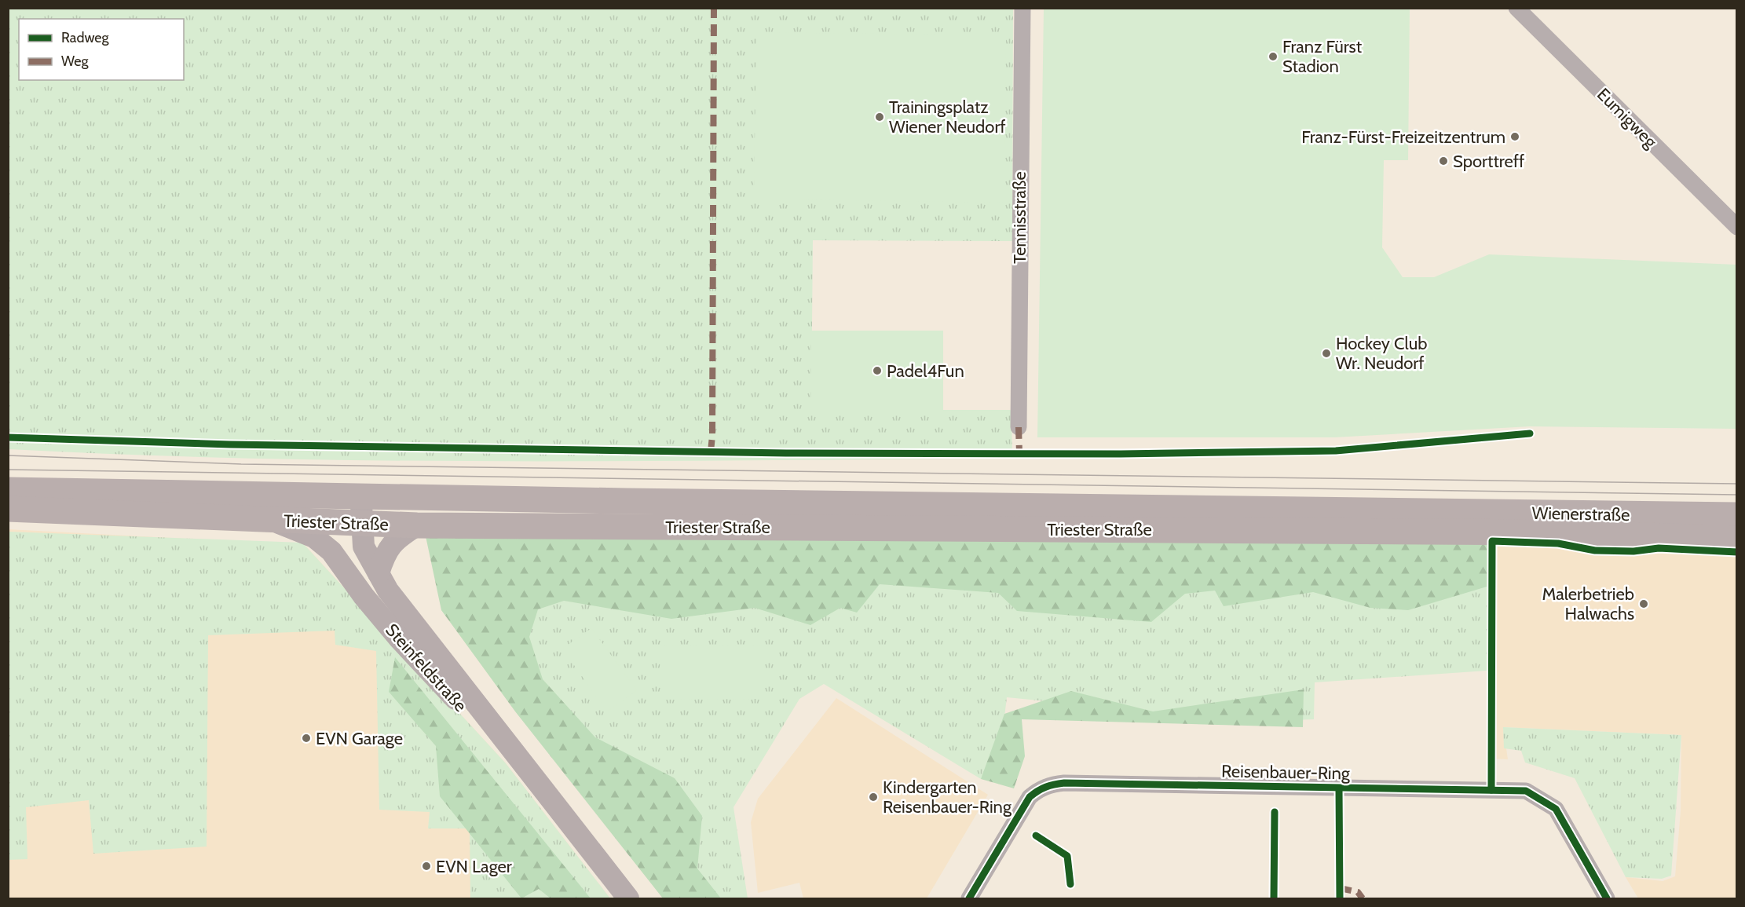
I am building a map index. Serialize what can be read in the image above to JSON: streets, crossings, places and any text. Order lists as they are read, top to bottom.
{
  "streets": {
    "main road": ["Wienerstraße", "Triester Straße", "Steinfeldstraße"],
    "street": ["Eumigweg", "Tennisstraße", "Reisenbauer-Ring"]
  },
  "crossings": [
    ["Wienerstraße", "Triester Straße"],
    ["Triester Straße", "Steinfeldstraße"]
  ],
  "places": [
    "Franz Fürst Stadion",
    "Trainingsplatz Wiener Neudorf",
    "Franz-Fürst-Freizeitzentrum",
    "Sporttreff",
    "Hockey Club Wr. Neudorf",
    "Padel4Fun",
    "Malerbetrieb Halwachs",
    "EVN Garage",
    "Kindergarten Reisenbauer-Ring",
    "EVN Lager"
  ],
  "legend": ["Radweg", "Weg"]
}
